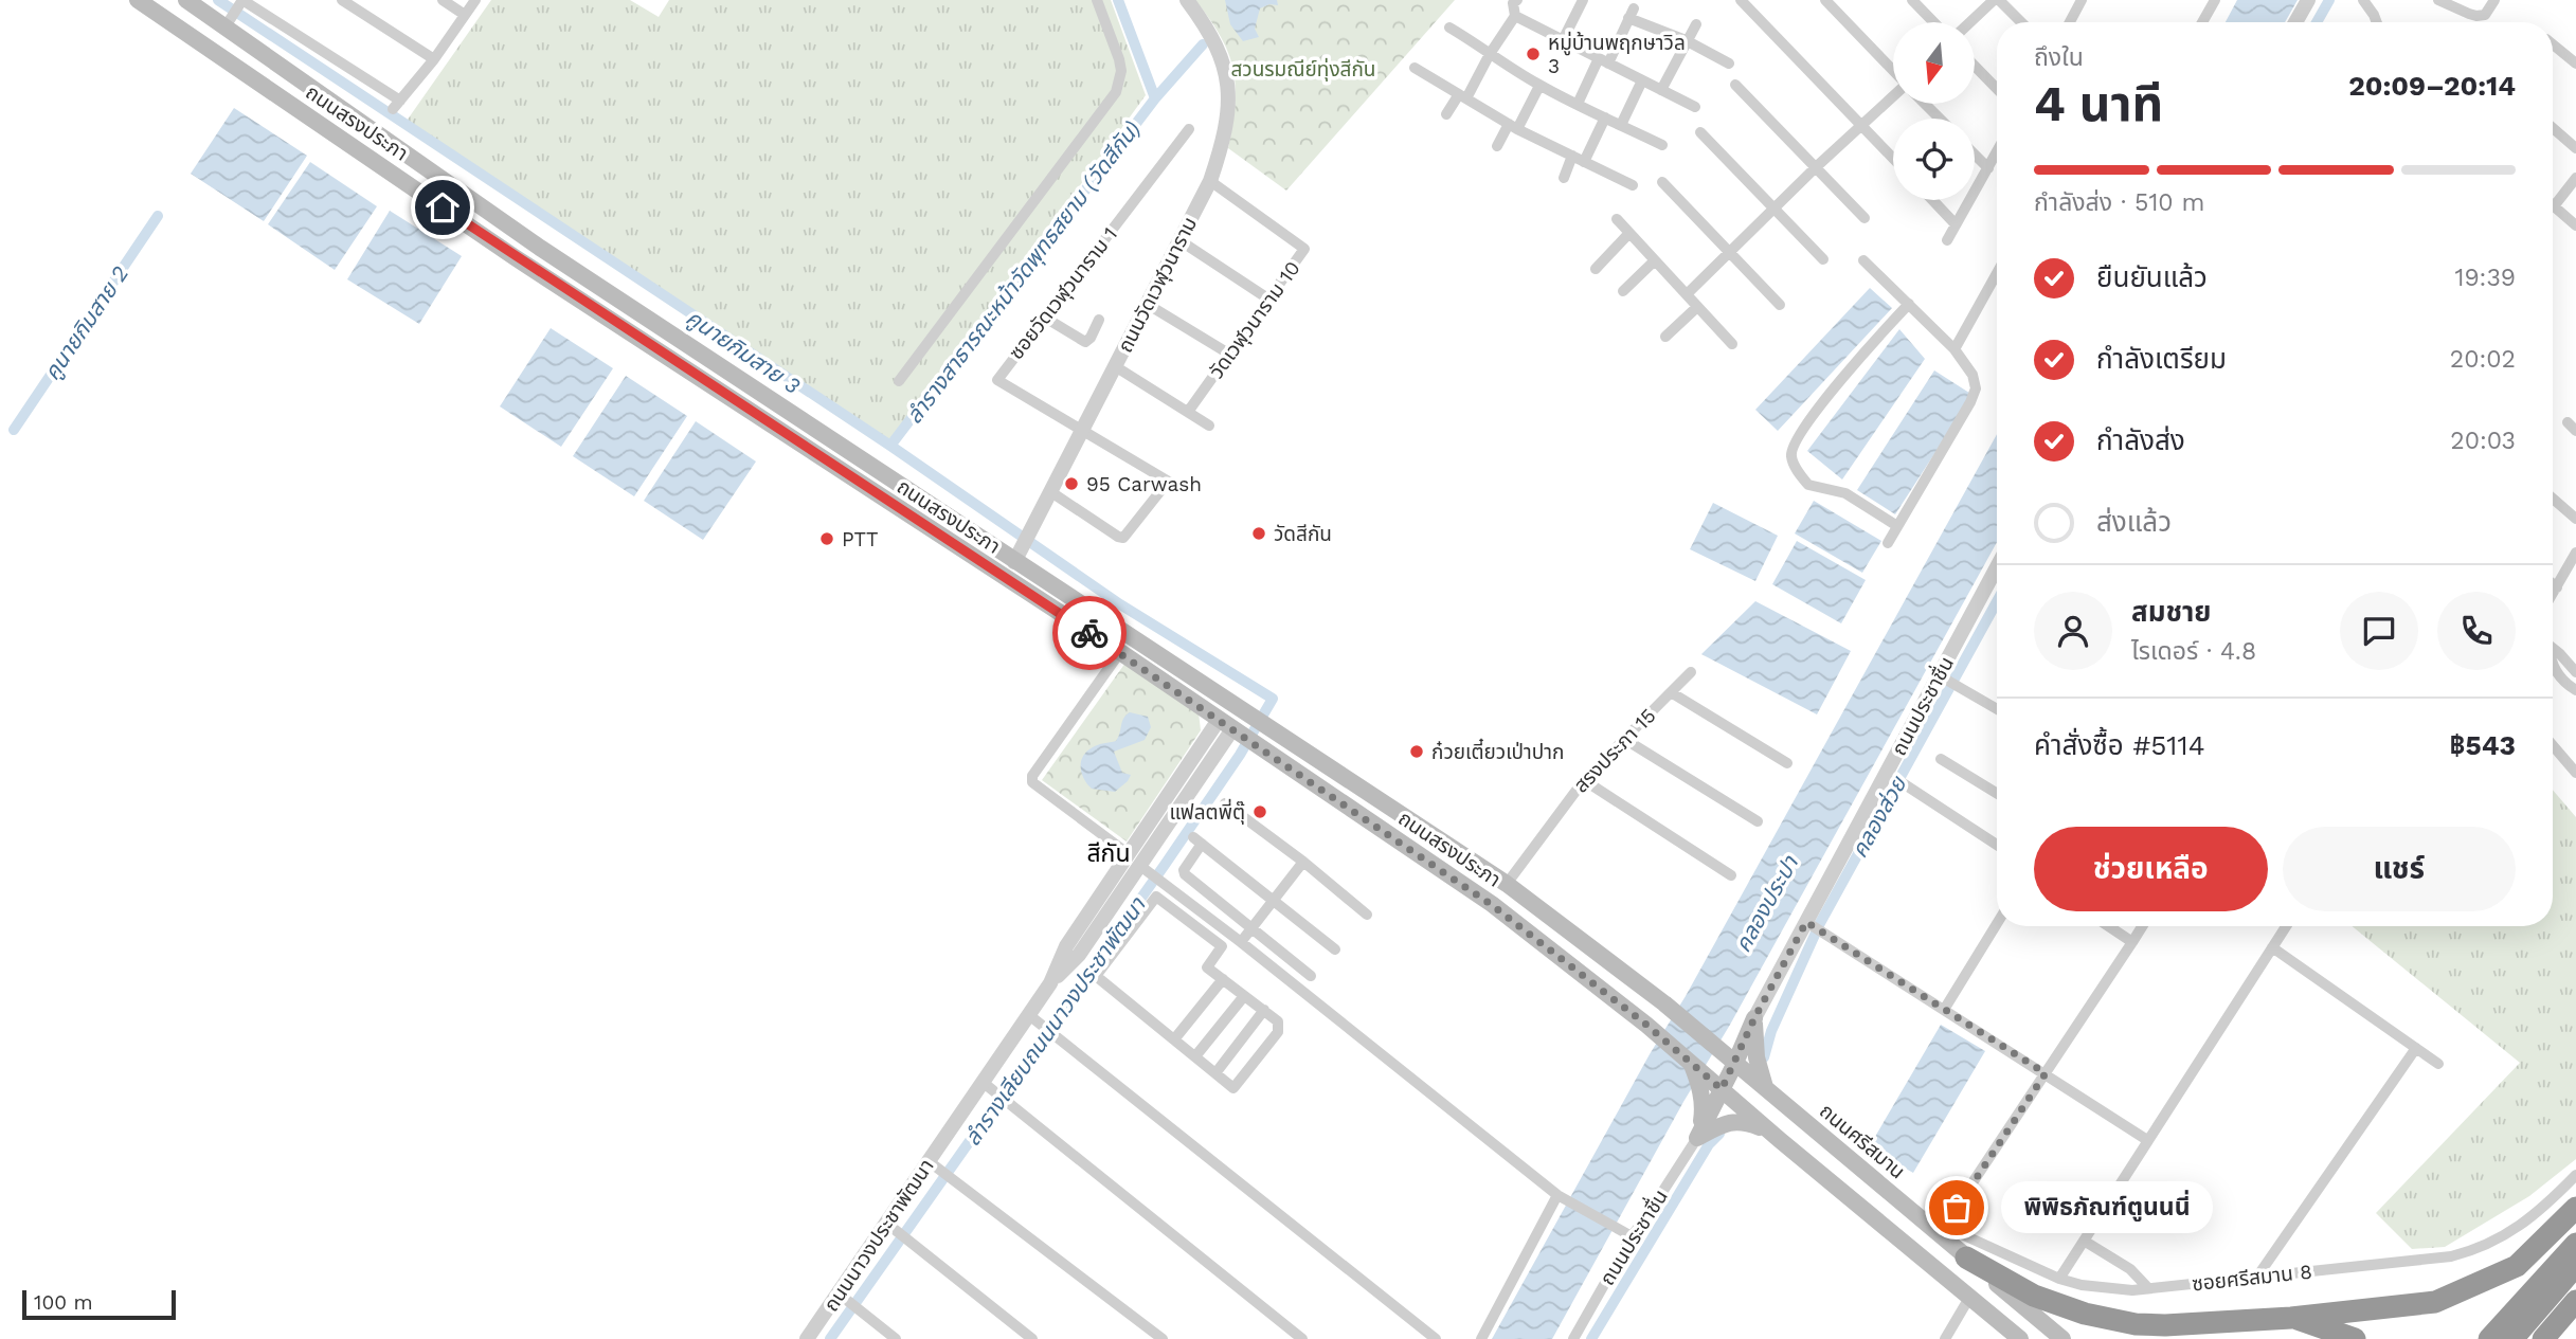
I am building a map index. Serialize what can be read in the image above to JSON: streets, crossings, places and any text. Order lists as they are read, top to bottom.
{
  "streets": {
    "main road": ["ถนนสรงประภา", "ถนนศรีสมาน"],
    "street": [
      "ถนนวัดเวฬุวนาราม",
      "ซอยวัดเวฬุวนาราม 1",
      "วัดเวฬุวนาราม 10",
      "ถนนประชาชื่น",
      "สรงประภา 15",
      "ถนนนาวงประชาพัฒนา",
      "ซอยศรีสมาน 8"
    ]
  },
  "crossings": [
    ["ถนนสรงประภา", "ถนนวัดเวฬุวนาราม"],
    ["ถนนสรงประภา", "สรงประภา 15"],
    ["ถนนสรงประภา", "ถนนนาวงประชาพัฒนา"],
    ["ถนนวัดเวฬุวนาราม", "ซอยวัดเวฬุวนาราม 1"],
    ["ถนนวัดเวฬุวนาราม", "วัดเวฬุวนาราม 10"],
    ["ถนนศรีสมาน", "ซอยศรีสมาน 8"]
  ],
  "districts": ["สีกัน"],
  "water": [
    "ลำรางสาธารณะหน้าวัดพุทธสยาม (วัดสีกัน)",
    "คูนายกิมสาย 2",
    "คูนายกิมสาย 3",
    "คลองส่วย",
    "คลองประปา",
    "ลำรางเลียบถนนนาวงประชาพัฒนา"
  ],
  "parks": ["สวนรมณีย์ทุ่งสีกัน"],
  "places": [
    "หมู่บ้านพฤกษาวิล 3",
    "95 Carwash",
    "วัดสีกัน",
    "PTT",
    "ก๋วยเตี๋ยวเป่าปาก",
    "แฟลตพี่ตุ๊",
    "พิพิธภัณฑ์ตูนนนี่"
  ],
  "scale_bar": "100 m",
  "north": "bottom",
  "page": {
    "heading": ["4 นาที", "ถึงใน", "20:09–20:14"],
    "panel": [
      "สมชาย",
      "ไรเดอร์ · 4.8",
      "คำสั่งซื้อ #5114",
      "฿543"
    ],
    "bar": "กำลังส่ง · 510 m",
    "list": [
      ["ยืนยันแล้ว", "19:39"],
      ["กำลังเตรียม", "20:02"],
      ["กำลังส่ง", "20:03"],
      "ส่งแล้ว"
    ],
    "buttons": ["ช่วยเหลือ", "แชร์"],
    "bubble": "พิพิธภัณฑ์ตูนนนี่",
    "scale": "100 m"
  }
}
